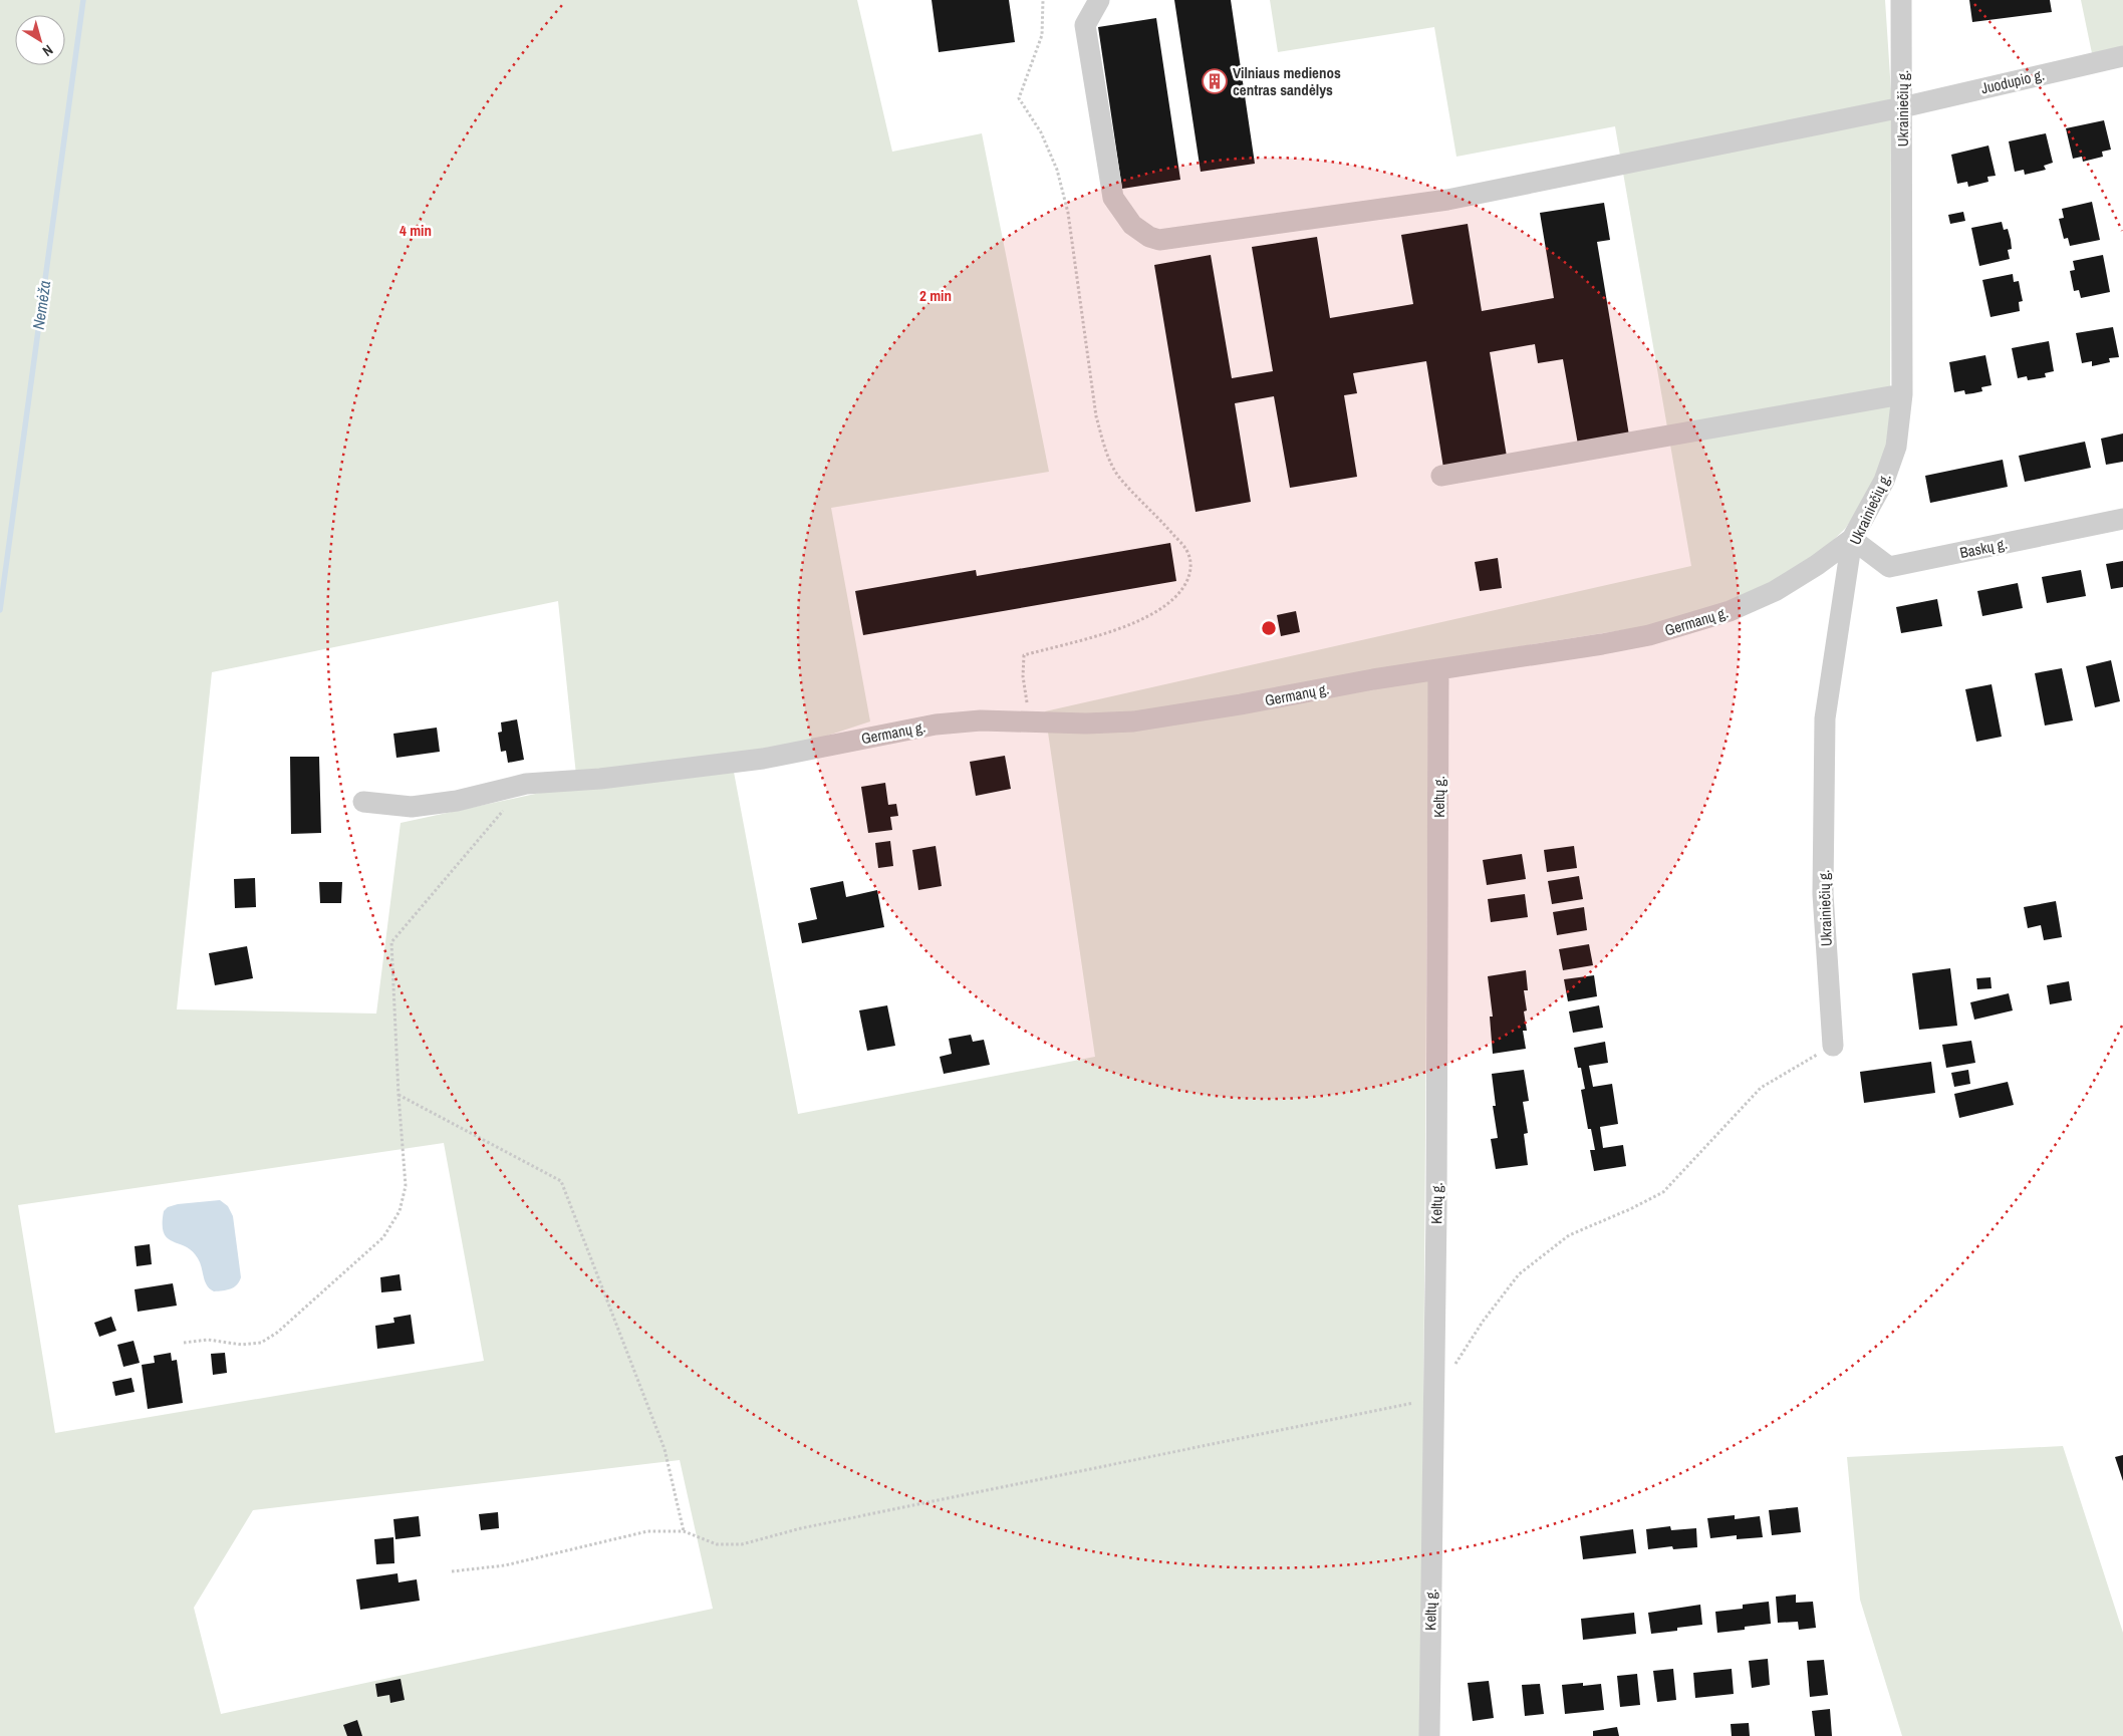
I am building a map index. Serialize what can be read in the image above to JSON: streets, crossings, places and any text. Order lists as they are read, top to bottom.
{
  "streets": {
    "street": [
      "Juodupio g.",
      "Ukrainiečių g.",
      "Baskų g.",
      "Germanų g.",
      "Keltų g."
    ]
  },
  "crossings": [
    ["Juodupio g.", "Ukrainiečių g."],
    ["Ukrainiečių g.", "Baskų g."],
    ["Ukrainiečių g.", "Germanų g."],
    ["Baskų g.", "Germanų g."],
    ["Germanų g.", "Keltų g."]
  ],
  "water": ["Nemėža"],
  "places": {
    "building": ["Vilniaus medienos centras sandėlys"]
  },
  "north": "bottom right",
  "rings": ["4 min", "2 min"]
}
